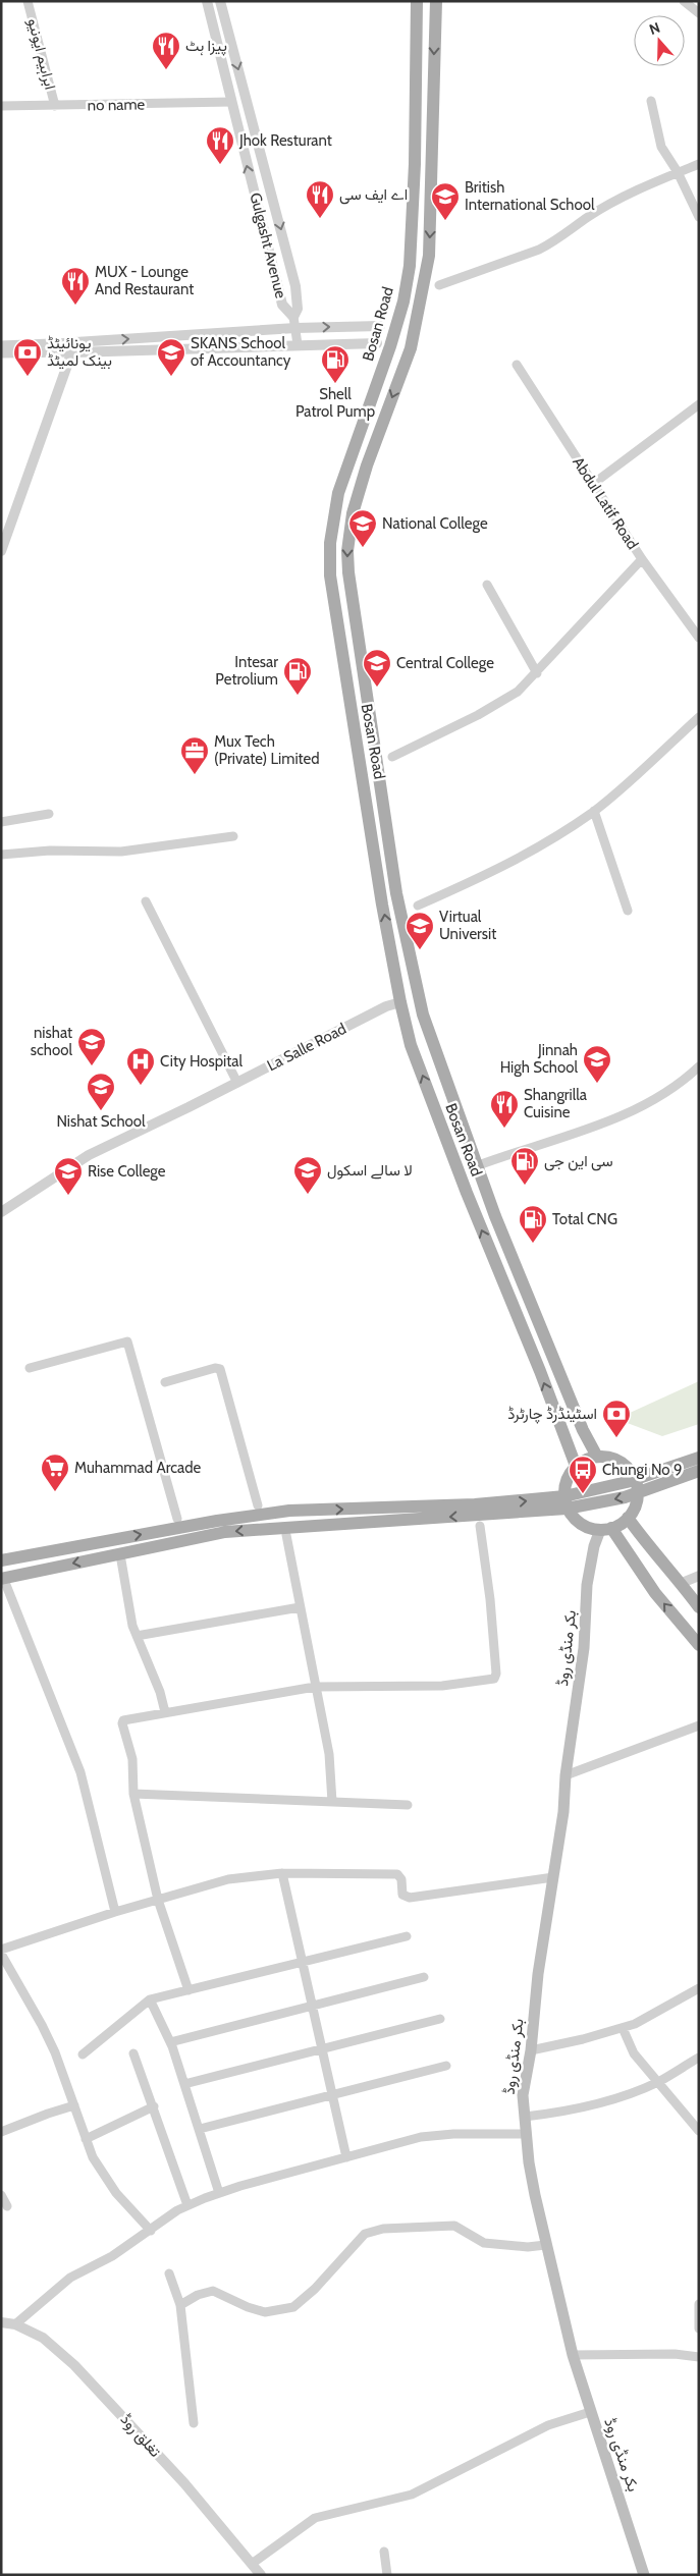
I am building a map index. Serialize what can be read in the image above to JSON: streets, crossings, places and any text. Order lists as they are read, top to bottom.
{
  "streets": {
    "main road": ["Bosan Road", "بکر منڈی روڈ"],
    "street": [
      "ابراہیم ایونیو",
      "no name",
      "Gulgasht Avenue",
      "Abdul Latif Road",
      "La Salle Road",
      "تغلق روڈ"
    ]
  },
  "crossings": [
    ["ابراہیم ایونیو", "no name"],
    ["no name", "Gulgasht Avenue"],
    ["Bosan Road", "La Salle Road"],
    ["Bosan Road", "بکر منڈی روڈ"]
  ],
  "places": {
    "restaurant": [
      "پیزا ہٹ",
      "Jhok Resturant",
      "اے ایف سی",
      "MUX - Lounge And Restaurant",
      "Shangrilla Cuisine"
    ],
    "school or university": [
      "British International School",
      "SKANS School of Accountancy",
      "National College",
      "Central College",
      "Virtual Universit",
      "nishat school",
      "Jinnah High School",
      "Nishat School",
      "لا سالے اسکول",
      "Rise College"
    ],
    "bank": ["یونائیٹڈ بینک لمیٹڈ", "اسٹینڈرڈ چارٹرڈ"],
    "fuel station": [
      "Shell Patrol Pump",
      "Intesar Petrolium",
      "سی این جی",
      "Total CNG"
    ],
    "office": ["Mux Tech (Private) Limited"],
    "hospital": ["City Hospital"],
    "supermarket": ["Muhammad Arcade"],
    "bus stop": ["Chungi No 9"]
  },
  "north": "top"
}
